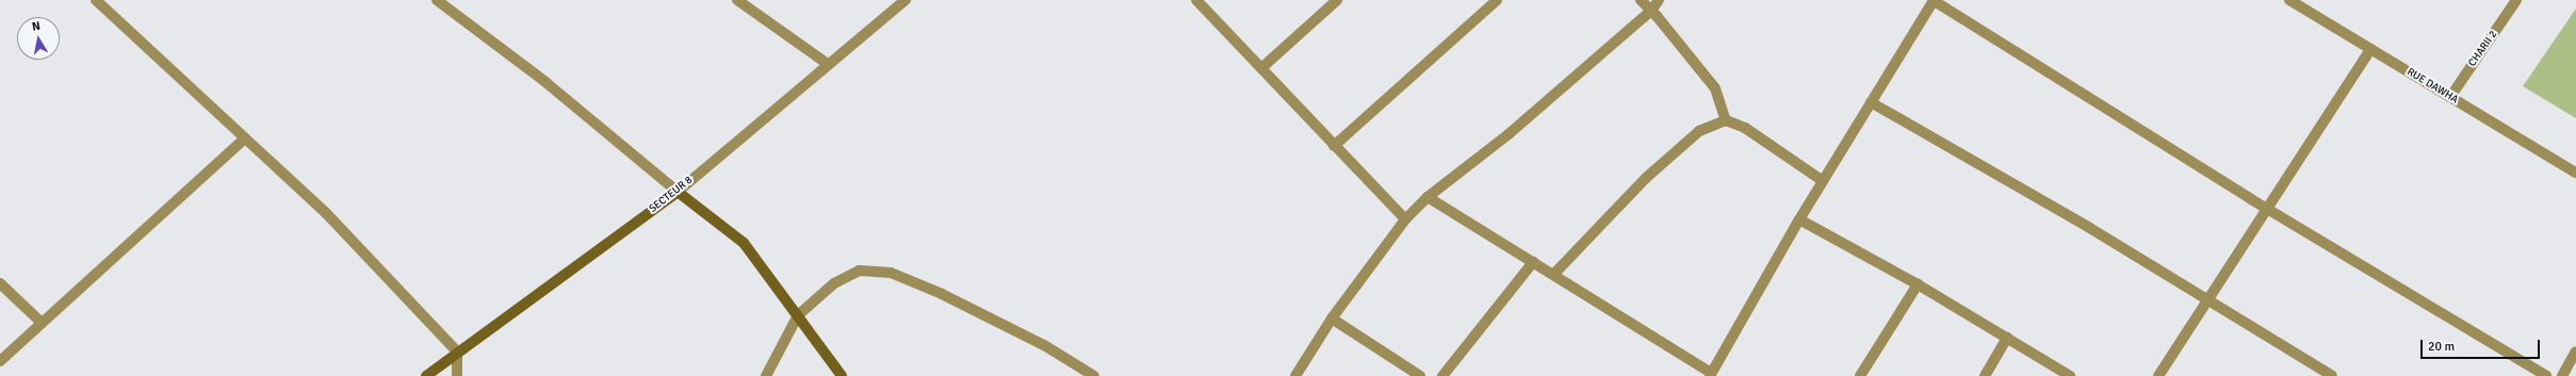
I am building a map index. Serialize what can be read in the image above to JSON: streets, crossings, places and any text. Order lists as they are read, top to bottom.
{
  "streets": {
    "street": ["CHARII 2", "RUE DAWHA", "SECTEUR 8"]
  },
  "crossings": [
    ["CHARII 2", "RUE DAWHA"]
  ],
  "scale_bar": "20 m",
  "north": "top"
}
